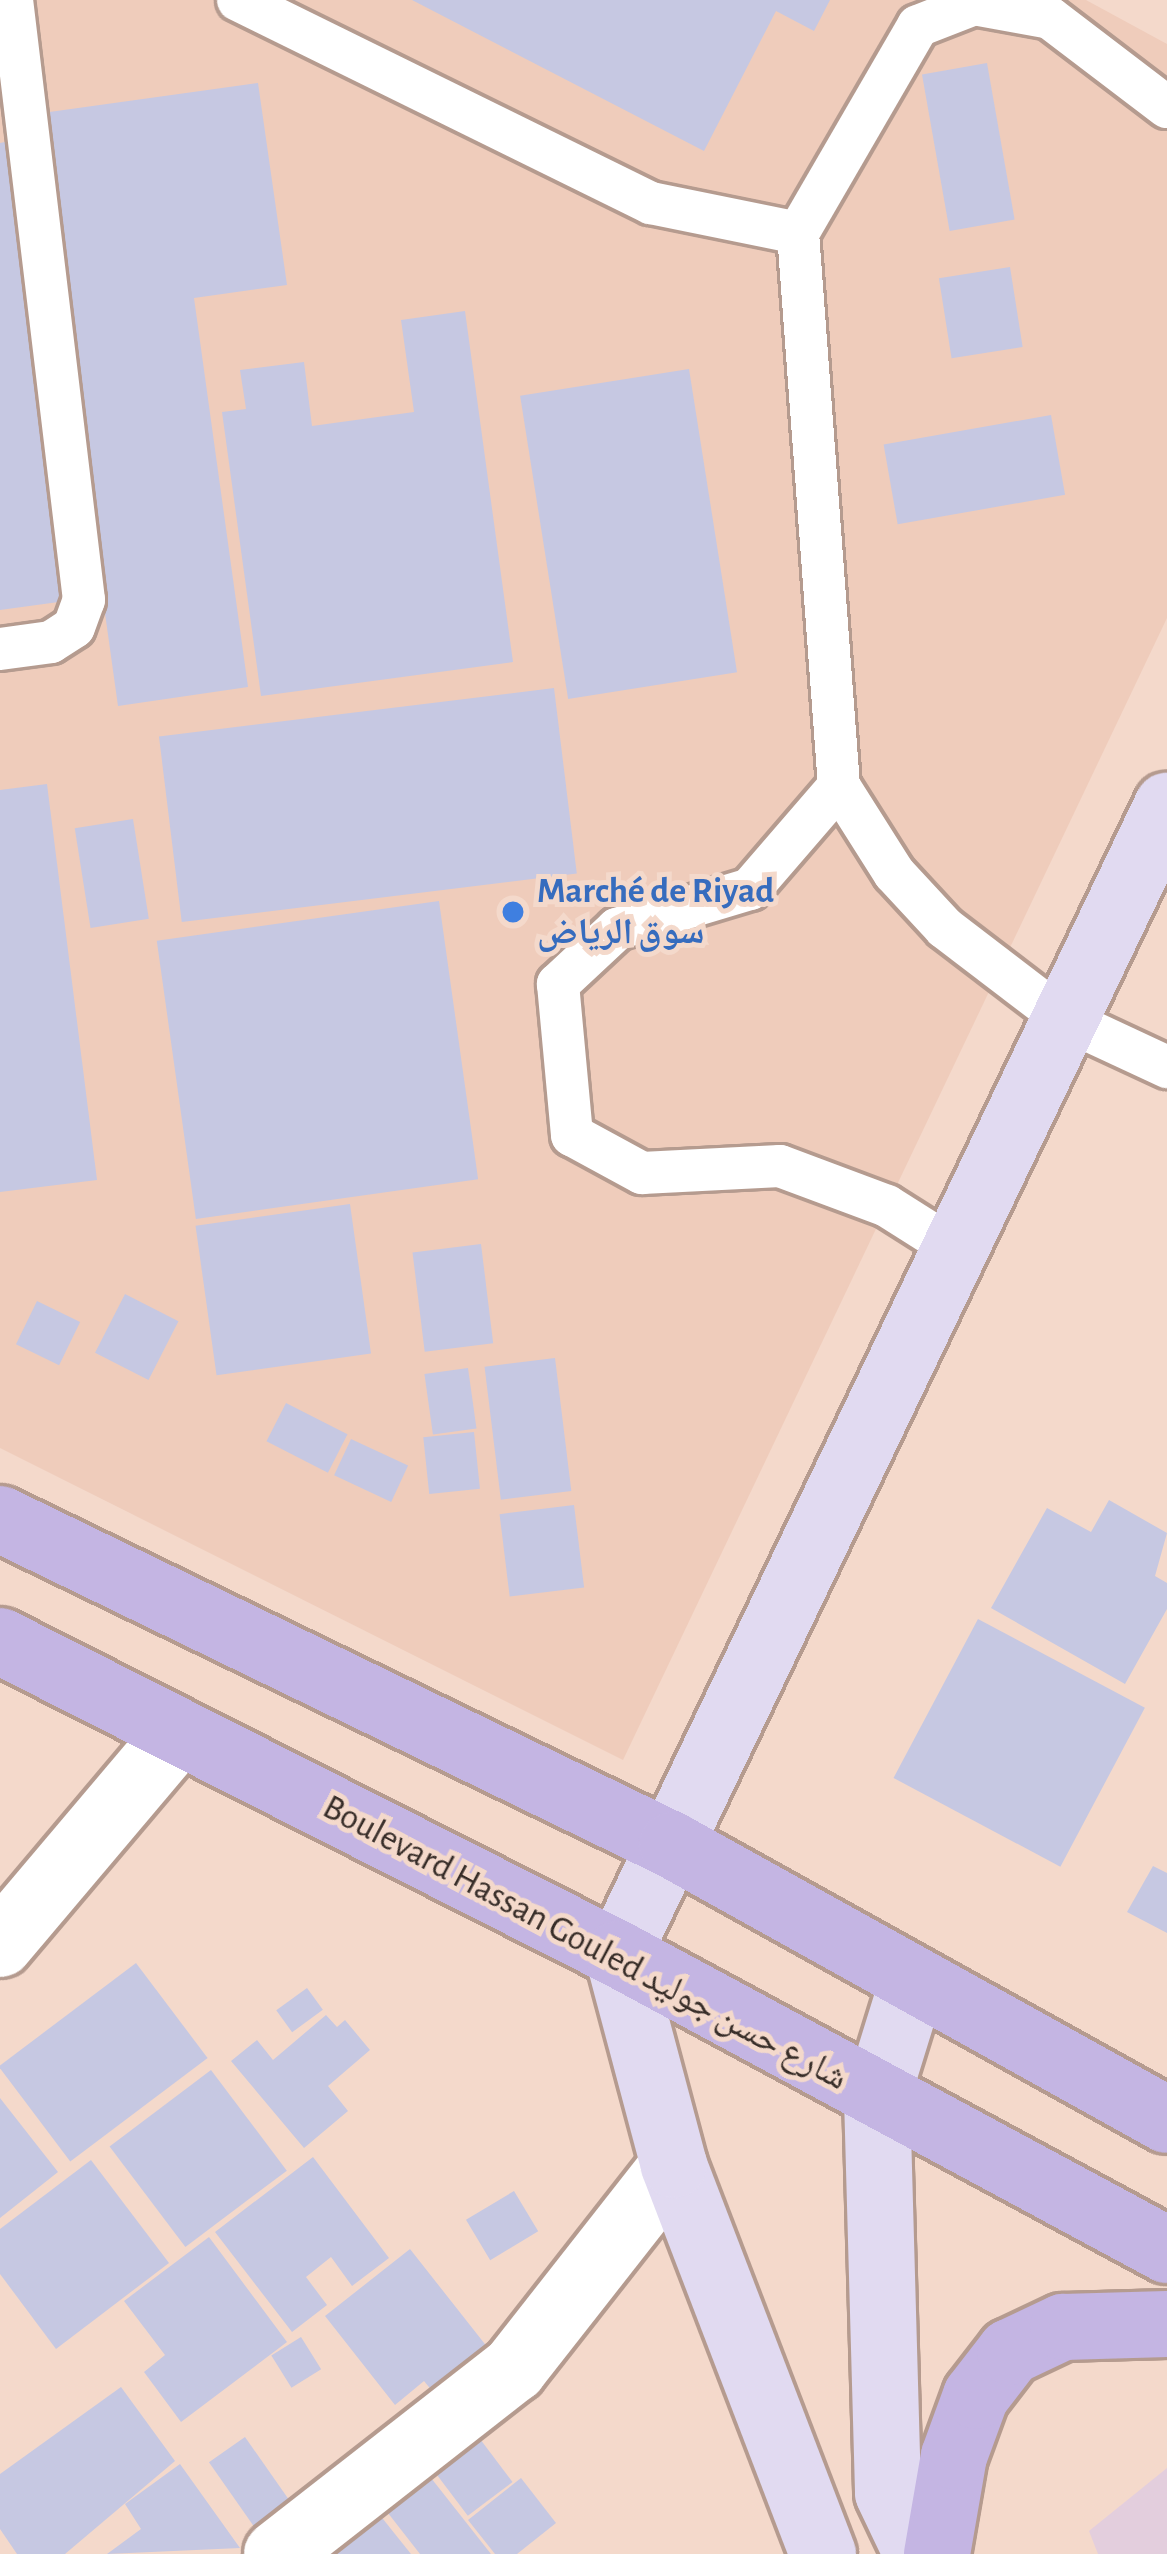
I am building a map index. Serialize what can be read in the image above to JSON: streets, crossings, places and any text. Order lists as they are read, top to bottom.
{
  "streets": {
    "main road": ["Boulevard Hassan Gouled شارع حسن جوليد"]
  },
  "places": ["Marché de Riyad سوق الرياض"]
}
